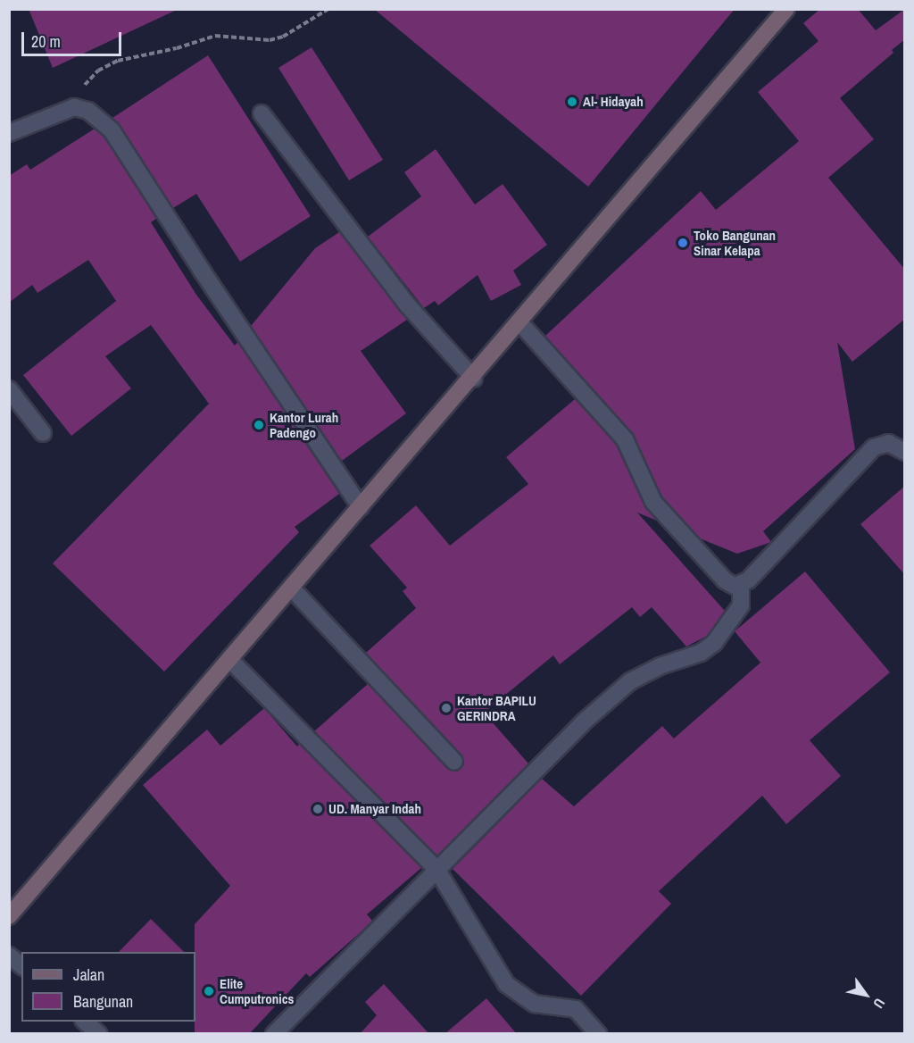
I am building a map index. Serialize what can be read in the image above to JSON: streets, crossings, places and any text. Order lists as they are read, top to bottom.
{
  "places": [
    "Al- Hidayah",
    "Toko Bangunan Sinar Kelapa",
    "Kantor Lurah Padengo",
    "Kantor BAPILU GERINDRA",
    "UD. Manyar Indah",
    "Elite Cumputronics"
  ],
  "legend": ["Jalan", "Bangunan"],
  "scale_bar": "20 m",
  "north": "bottom right"
}
